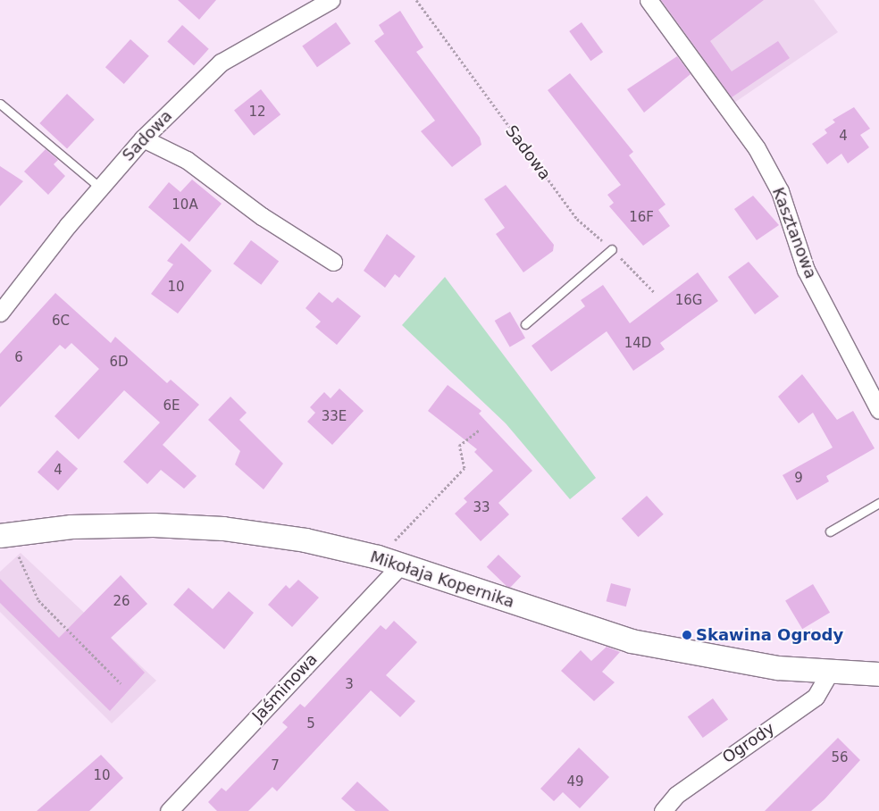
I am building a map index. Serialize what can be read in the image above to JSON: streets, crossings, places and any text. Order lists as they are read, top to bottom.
{
  "streets": {
    "street": [
      "Sadowa",
      "Kasztanowa",
      "Mikołaja Kopernika",
      "Jaśminowa",
      "Ogrody"
    ]
  },
  "crossings": [
    ["Mikołaja Kopernika", "Jaśminowa"],
    ["Mikołaja Kopernika", "Ogrody"]
  ],
  "places": ["Skawina Ogrody"],
  "house_numbers": [
    "12",
    "4",
    "10A",
    "16F",
    "10",
    "16G",
    "6C",
    "14D",
    "6",
    "6D",
    "6E",
    "33E",
    "4",
    "9",
    "33",
    "26",
    "3",
    "5",
    "56",
    "7",
    "10",
    "49"
  ]
}
